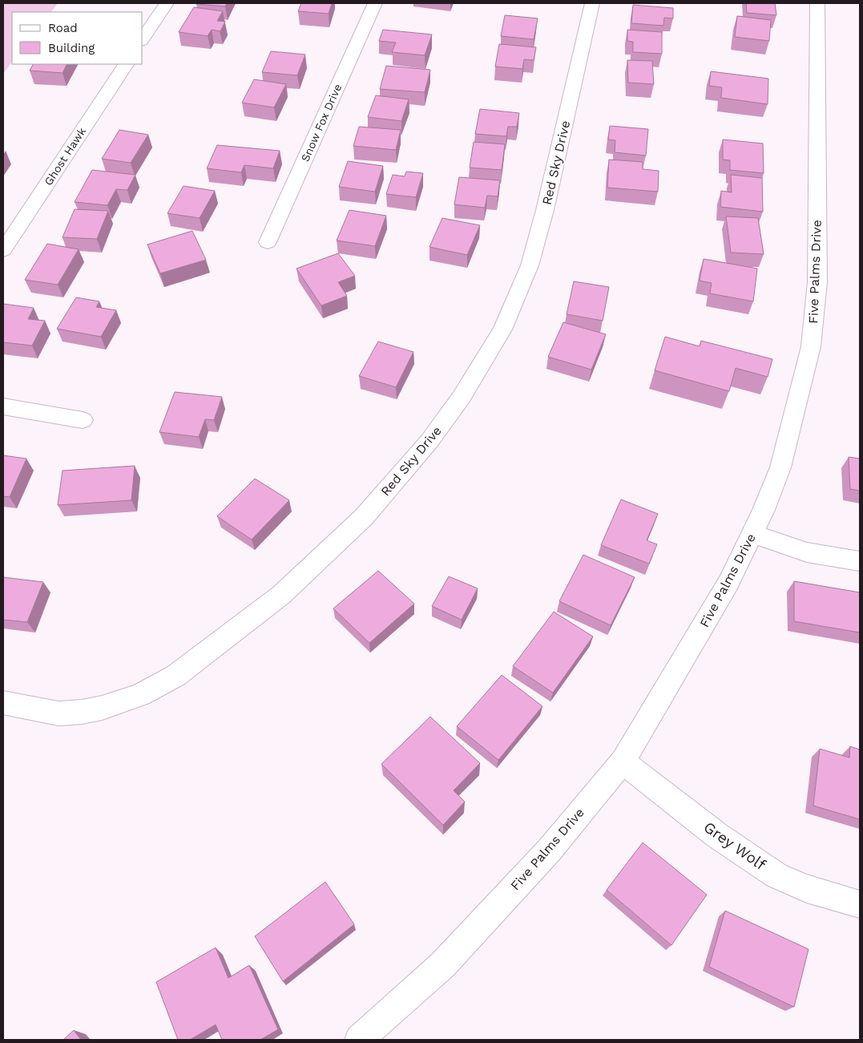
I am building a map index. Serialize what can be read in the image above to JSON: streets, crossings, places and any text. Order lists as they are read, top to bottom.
{
  "streets": {
    "street": [
      "Snow Fox Drive",
      "Ghost Hawk",
      "Red Sky Drive",
      "Five Palms Drive",
      "Grey Wolf"
    ]
  },
  "crossings": [
    ["Five Palms Drive", "Grey Wolf"]
  ],
  "legend": ["Road", "Building"]
}
